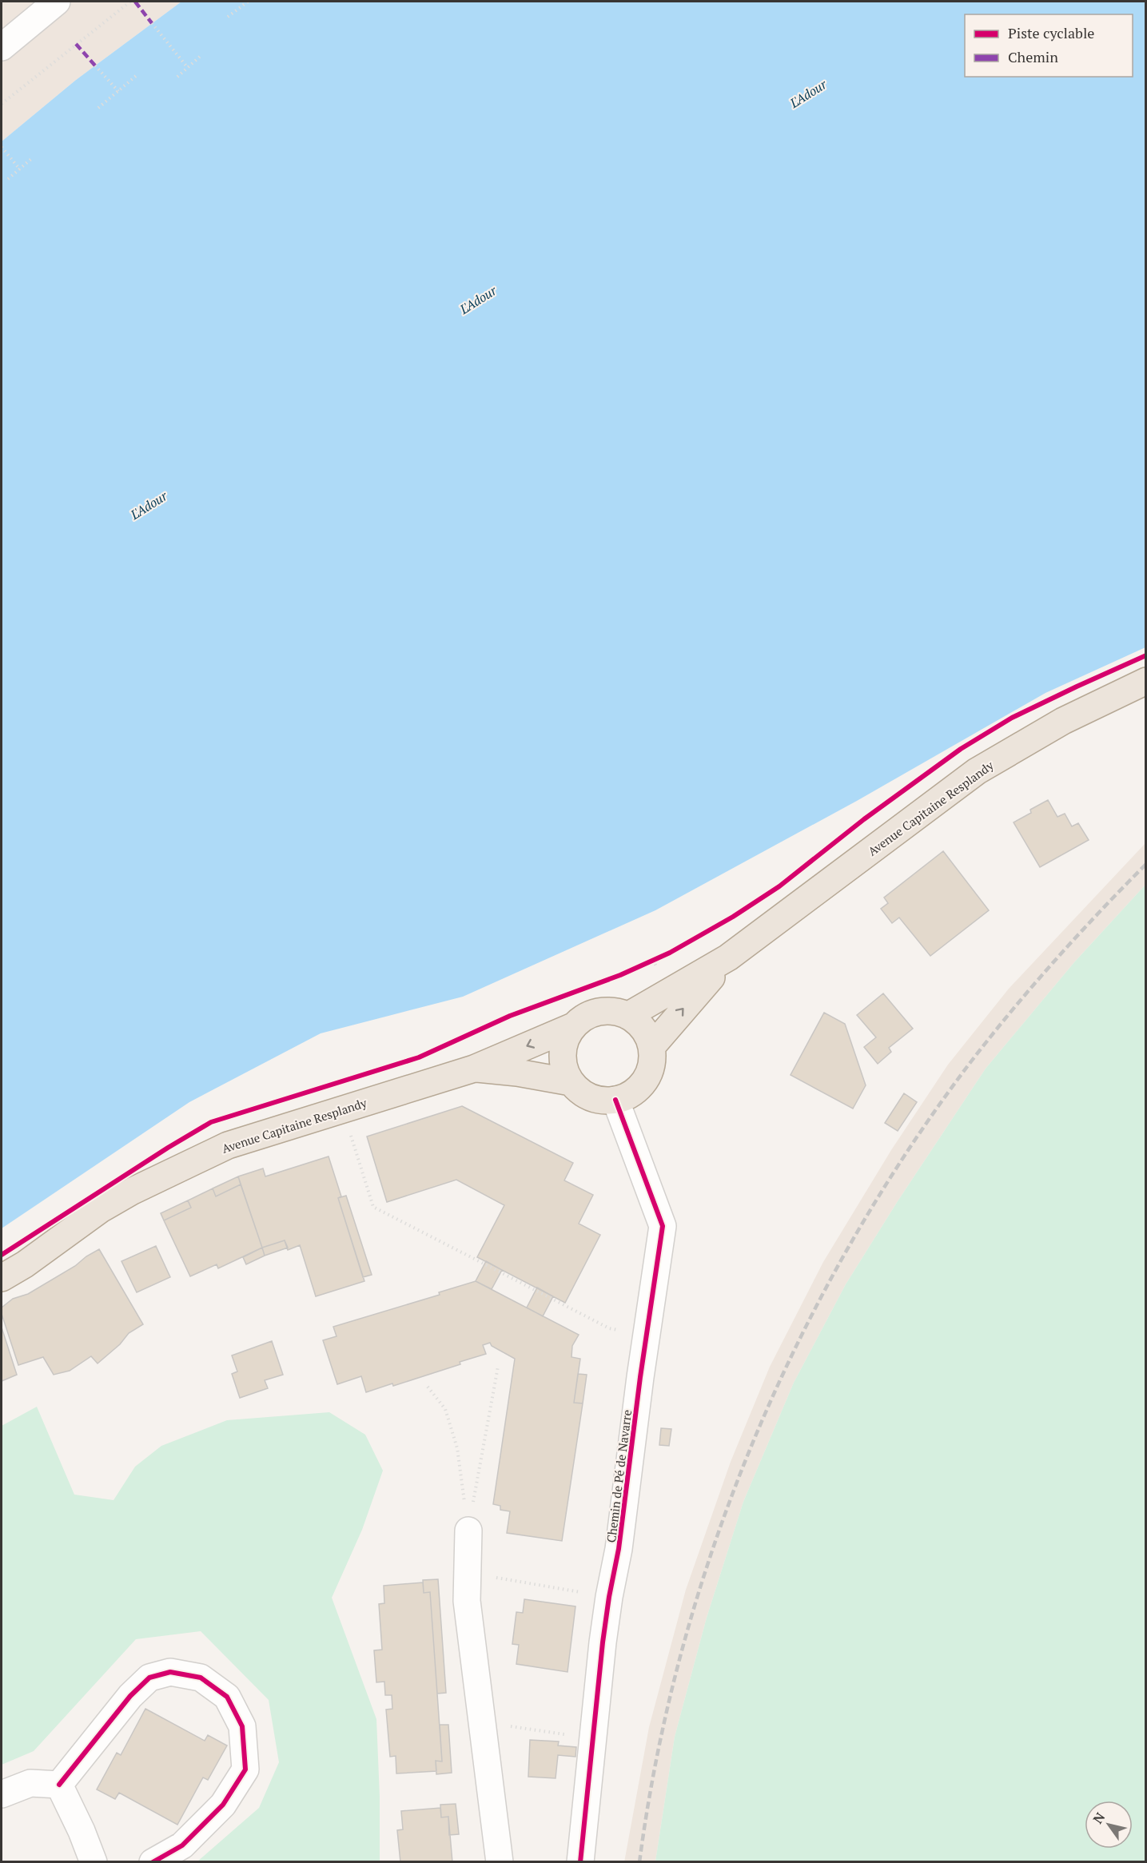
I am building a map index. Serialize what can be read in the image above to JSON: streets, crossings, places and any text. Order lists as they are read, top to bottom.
{
  "streets": {
    "main road": ["Avenue Capitaine Resplandy"],
    "street": ["Chemin de Pé de Navarre"]
  },
  "crossings": [
    ["Avenue Capitaine Resplandy", "Chemin de Pé de Navarre"]
  ],
  "water": ["L'Adour"],
  "legend": ["Piste cyclable", "Chemin"],
  "north": "top left"
}
